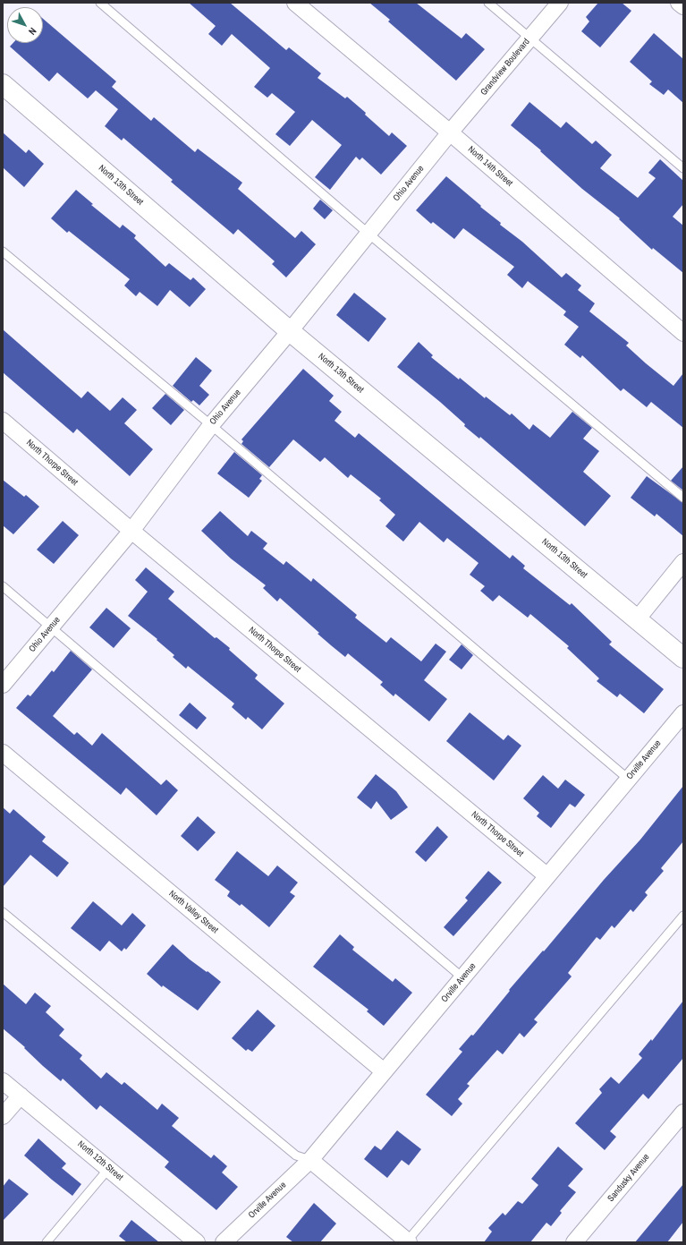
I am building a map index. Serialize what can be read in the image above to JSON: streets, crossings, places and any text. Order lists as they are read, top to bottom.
{
  "streets": {
    "street": [
      "Grandview Boulevard",
      "North 14th Street",
      "Ohio Avenue",
      "North 13th Street",
      "North Thorpe Street",
      "Orville Avenue",
      "North Valley Street",
      "North 12th Street",
      "Sandusky Avenue"
    ]
  },
  "crossings": [
    ["Grandview Boulevard", "North 14th Street"],
    ["Grandview Boulevard", "Ohio Avenue"],
    ["North 14th Street", "Ohio Avenue"],
    ["Ohio Avenue", "North 13th Street"],
    ["Ohio Avenue", "North Thorpe Street"],
    ["North Thorpe Street", "Orville Avenue"],
    ["Orville Avenue", "North Valley Street"]
  ],
  "north": "bottom right"
}
